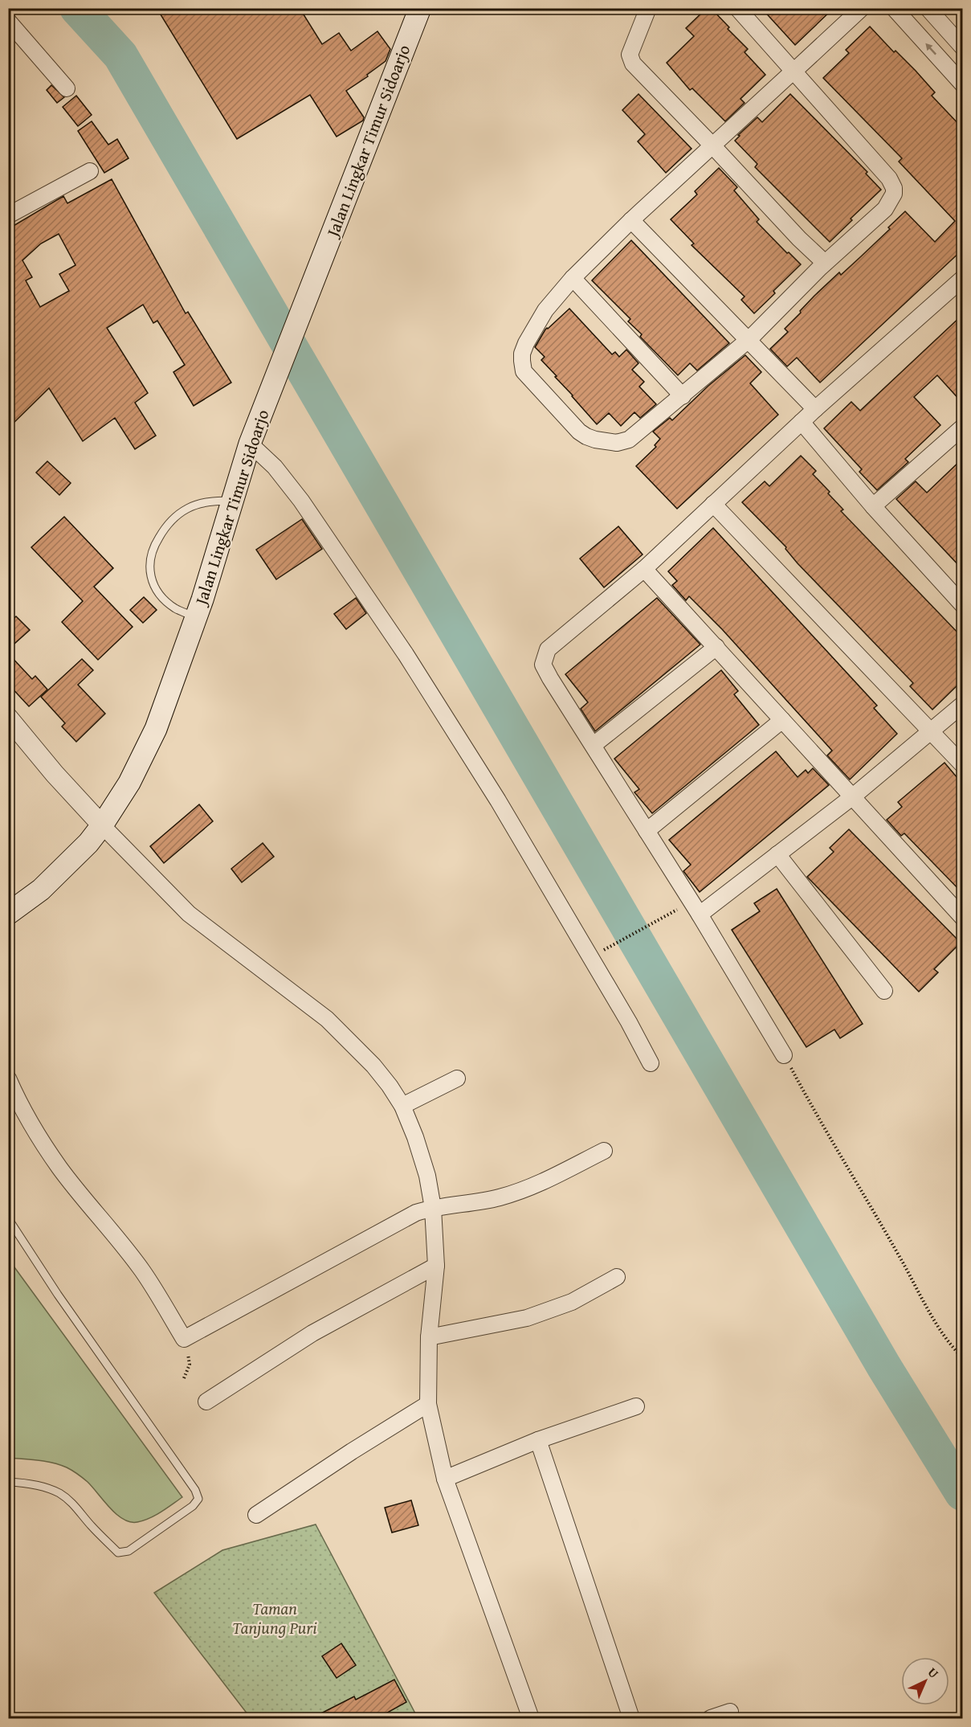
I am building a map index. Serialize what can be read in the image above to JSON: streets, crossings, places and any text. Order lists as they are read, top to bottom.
{
  "streets": {
    "main road": ["Jalan Lingkar Timur Sidoarjo"]
  },
  "parks": ["Taman Tanjung Puri"],
  "north": "top right"
}
